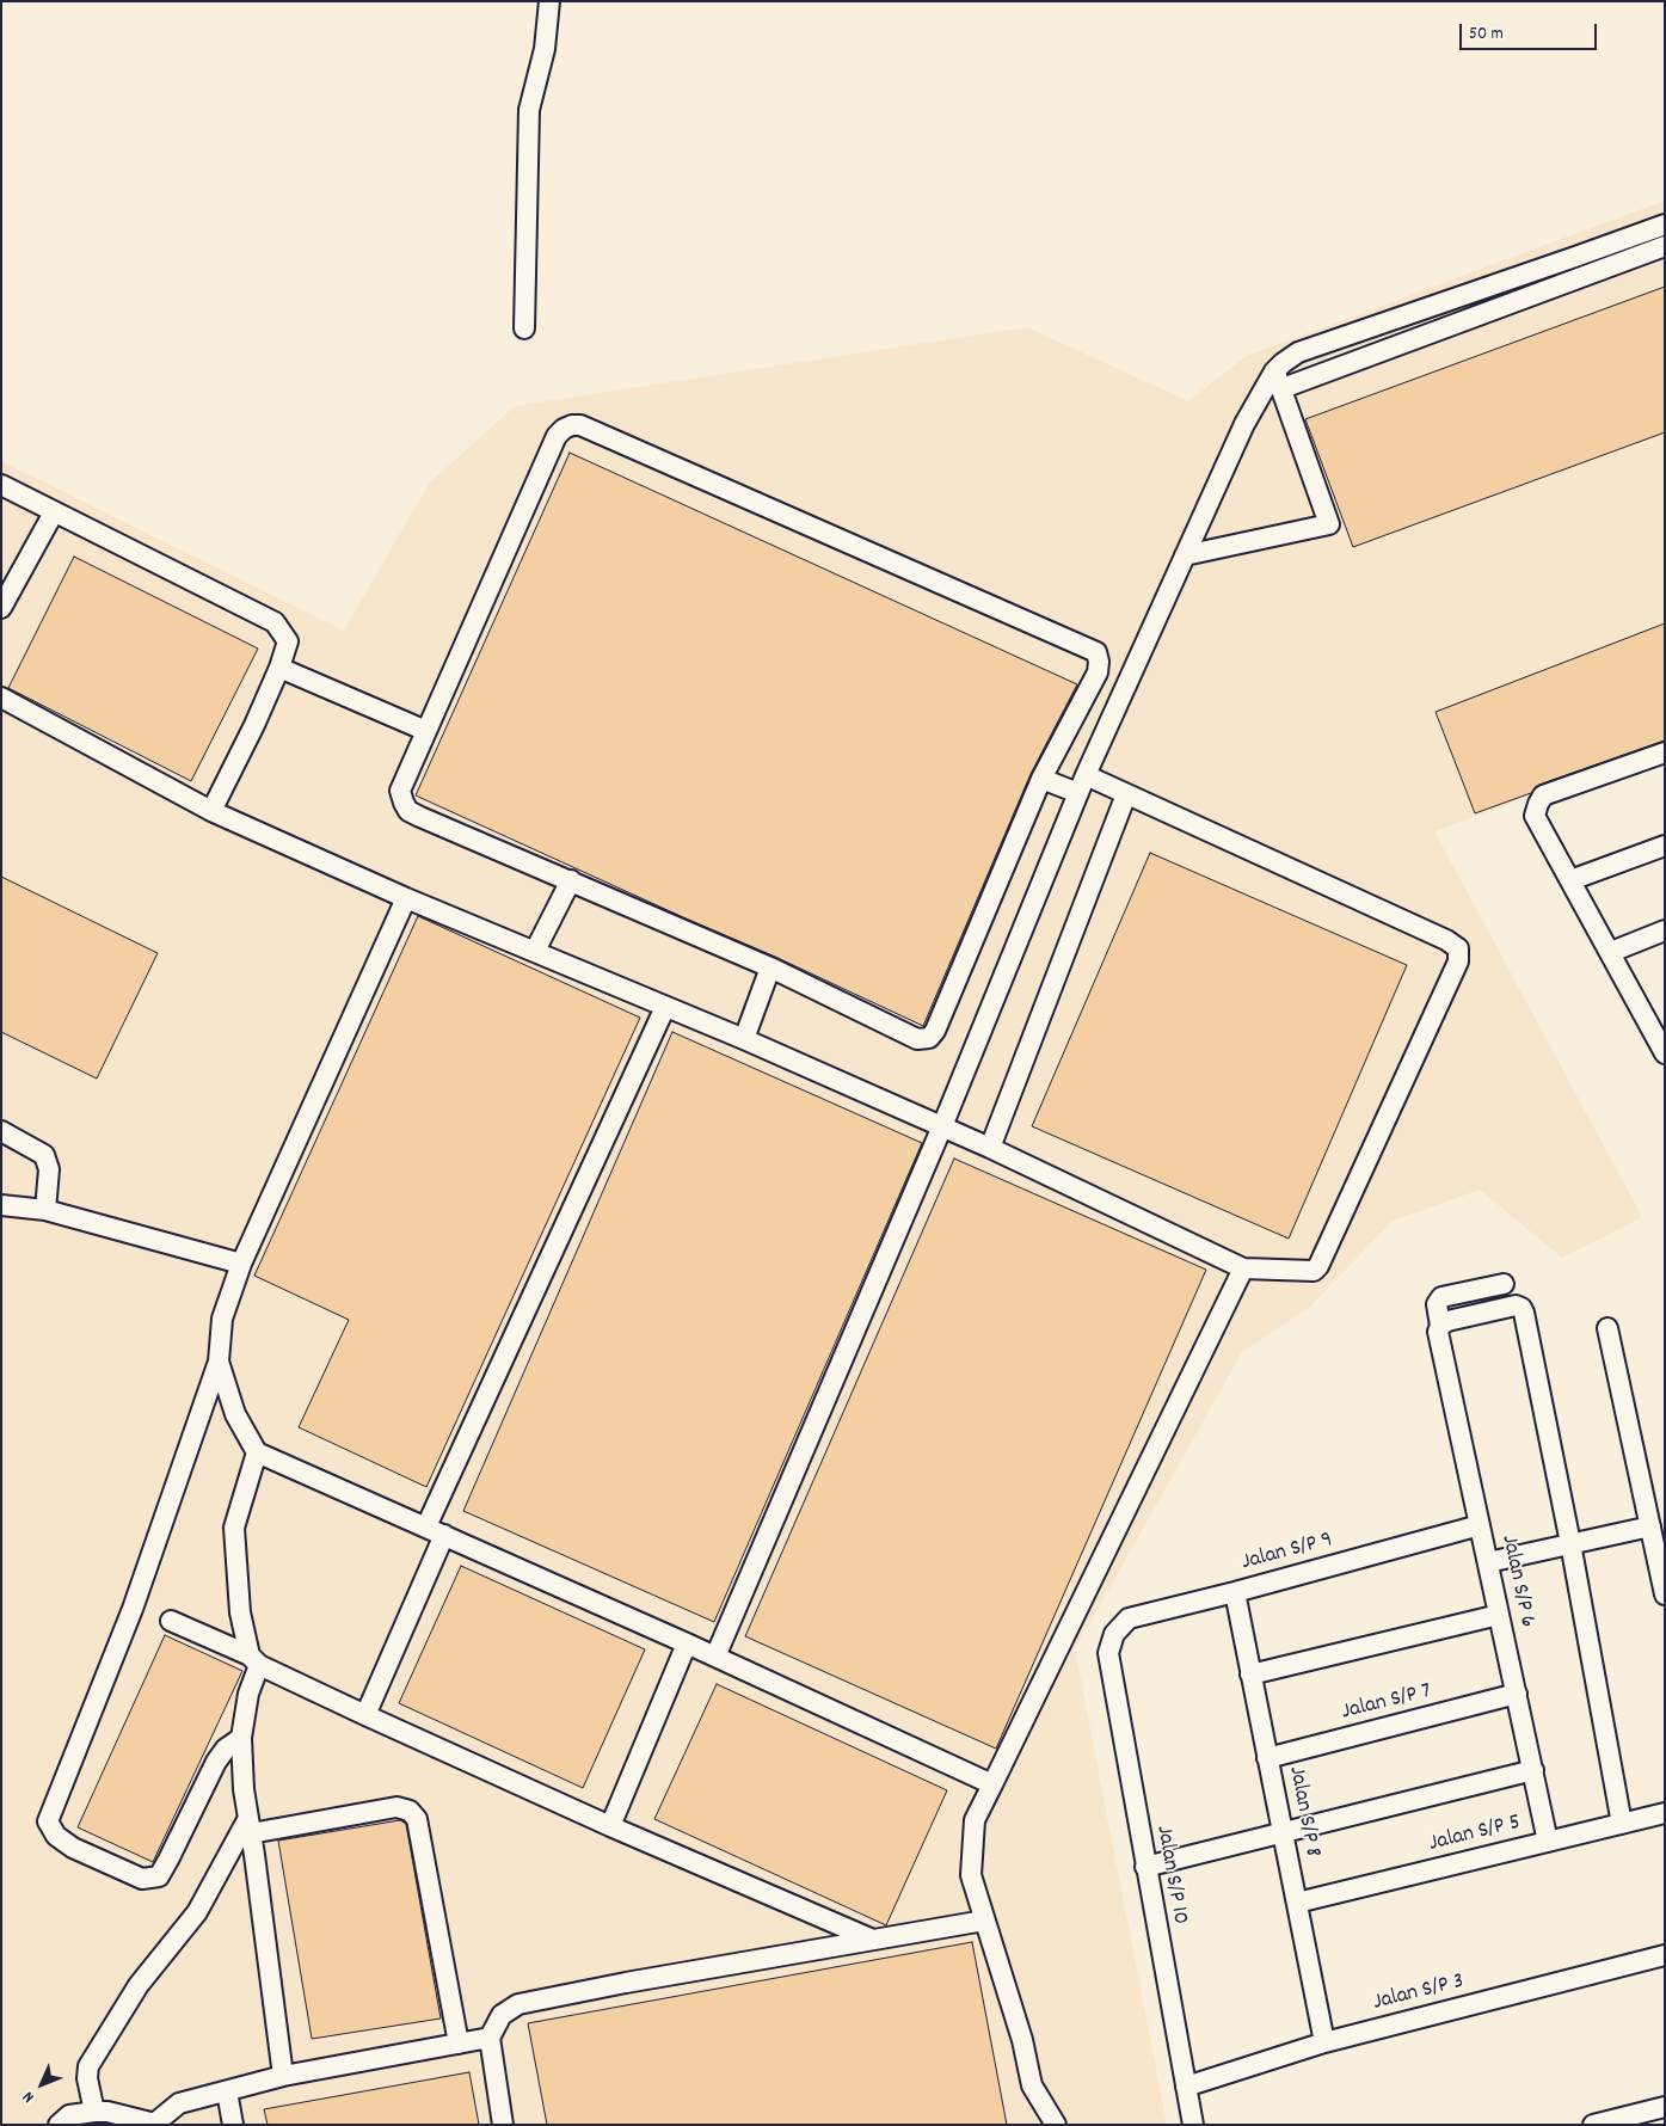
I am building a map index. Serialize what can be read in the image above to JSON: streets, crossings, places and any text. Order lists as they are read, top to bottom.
{
  "streets": {
    "street": [
      "Jalan S/P 9",
      "Jalan S/P 6",
      "Jalan S/P 7",
      "Jalan S/P 8",
      "Jalan S/P 5",
      "Jalan S/P 10",
      "Jalan S/P 3"
    ]
  },
  "crossings": [
    ["Jalan S/P 9", "Jalan S/P 6"],
    ["Jalan S/P 9", "Jalan S/P 8"],
    ["Jalan S/P 9", "Jalan S/P 10"],
    ["Jalan S/P 6", "Jalan S/P 7"],
    ["Jalan S/P 6", "Jalan S/P 5"],
    ["Jalan S/P 7", "Jalan S/P 8"],
    ["Jalan S/P 8", "Jalan S/P 5"],
    ["Jalan S/P 8", "Jalan S/P 3"],
    ["Jalan S/P 10", "Jalan S/P 3"]
  ],
  "scale_bar": "50 m",
  "north": "bottom left"
}
